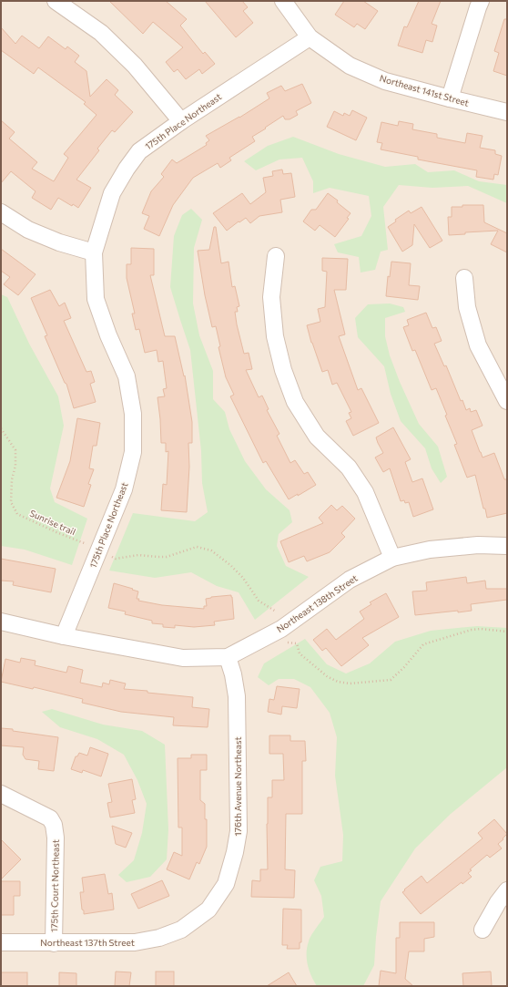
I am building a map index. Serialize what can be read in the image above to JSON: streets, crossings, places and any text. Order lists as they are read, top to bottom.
{
  "streets": {
    "street": [
      "Northeast 141st Street",
      "175th Place Northeast",
      "Northeast 138th Street",
      "176th Avenue Northeast",
      "175th Court Northeast",
      "Northeast 137th Street"
    ],
    "path": ["Sunrise trail"]
  },
  "crossings": [
    ["Northeast 141st Street", "175th Place Northeast"],
    ["175th Place Northeast", "Northeast 138th Street"],
    ["Northeast 138th Street", "176th Avenue Northeast"],
    ["176th Avenue Northeast", "Northeast 137th Street"],
    ["175th Court Northeast", "Northeast 137th Street"]
  ]
}
